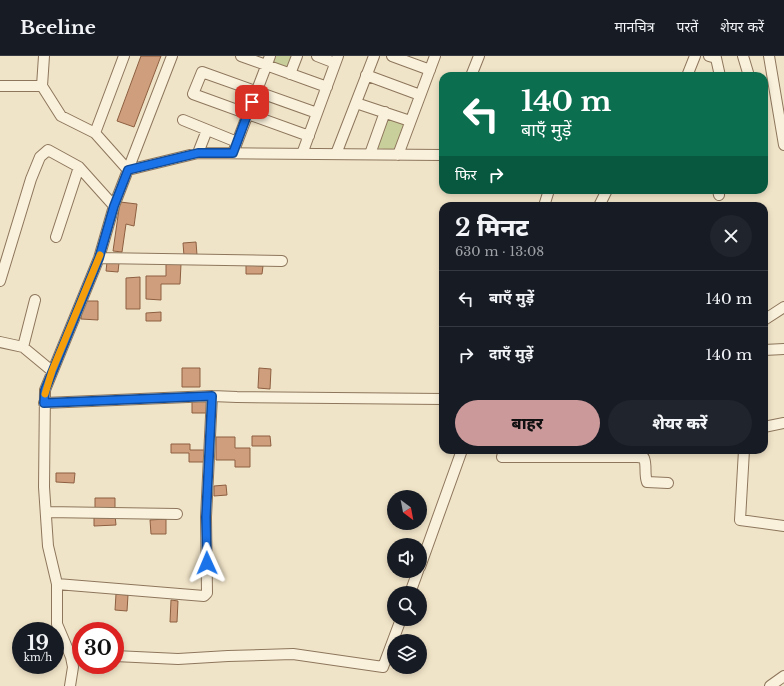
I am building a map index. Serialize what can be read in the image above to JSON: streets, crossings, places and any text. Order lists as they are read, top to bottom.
{
  "north": "bottom right",
  "page": {
    "header": "Beeline",
    "nav": ["मानचित्र", "परतें", "शेयर करें"],
    "turn": ["140 m", "बाएँ मुड़ें"],
    "then": "फिर",
    "heading": ["2 मिनट", "630 m · 13:08"],
    "list": [
      {
        "name": "बाएँ मुड़ें",
        "value": "140 m"
      },
      {
        "name": "दाएँ मुड़ें",
        "value": "140 m"
      }
    ],
    "buttons": ["बाहर", "शेयर करें"],
    "speed": "19 km/h",
    "limit": "30"
  }
}
